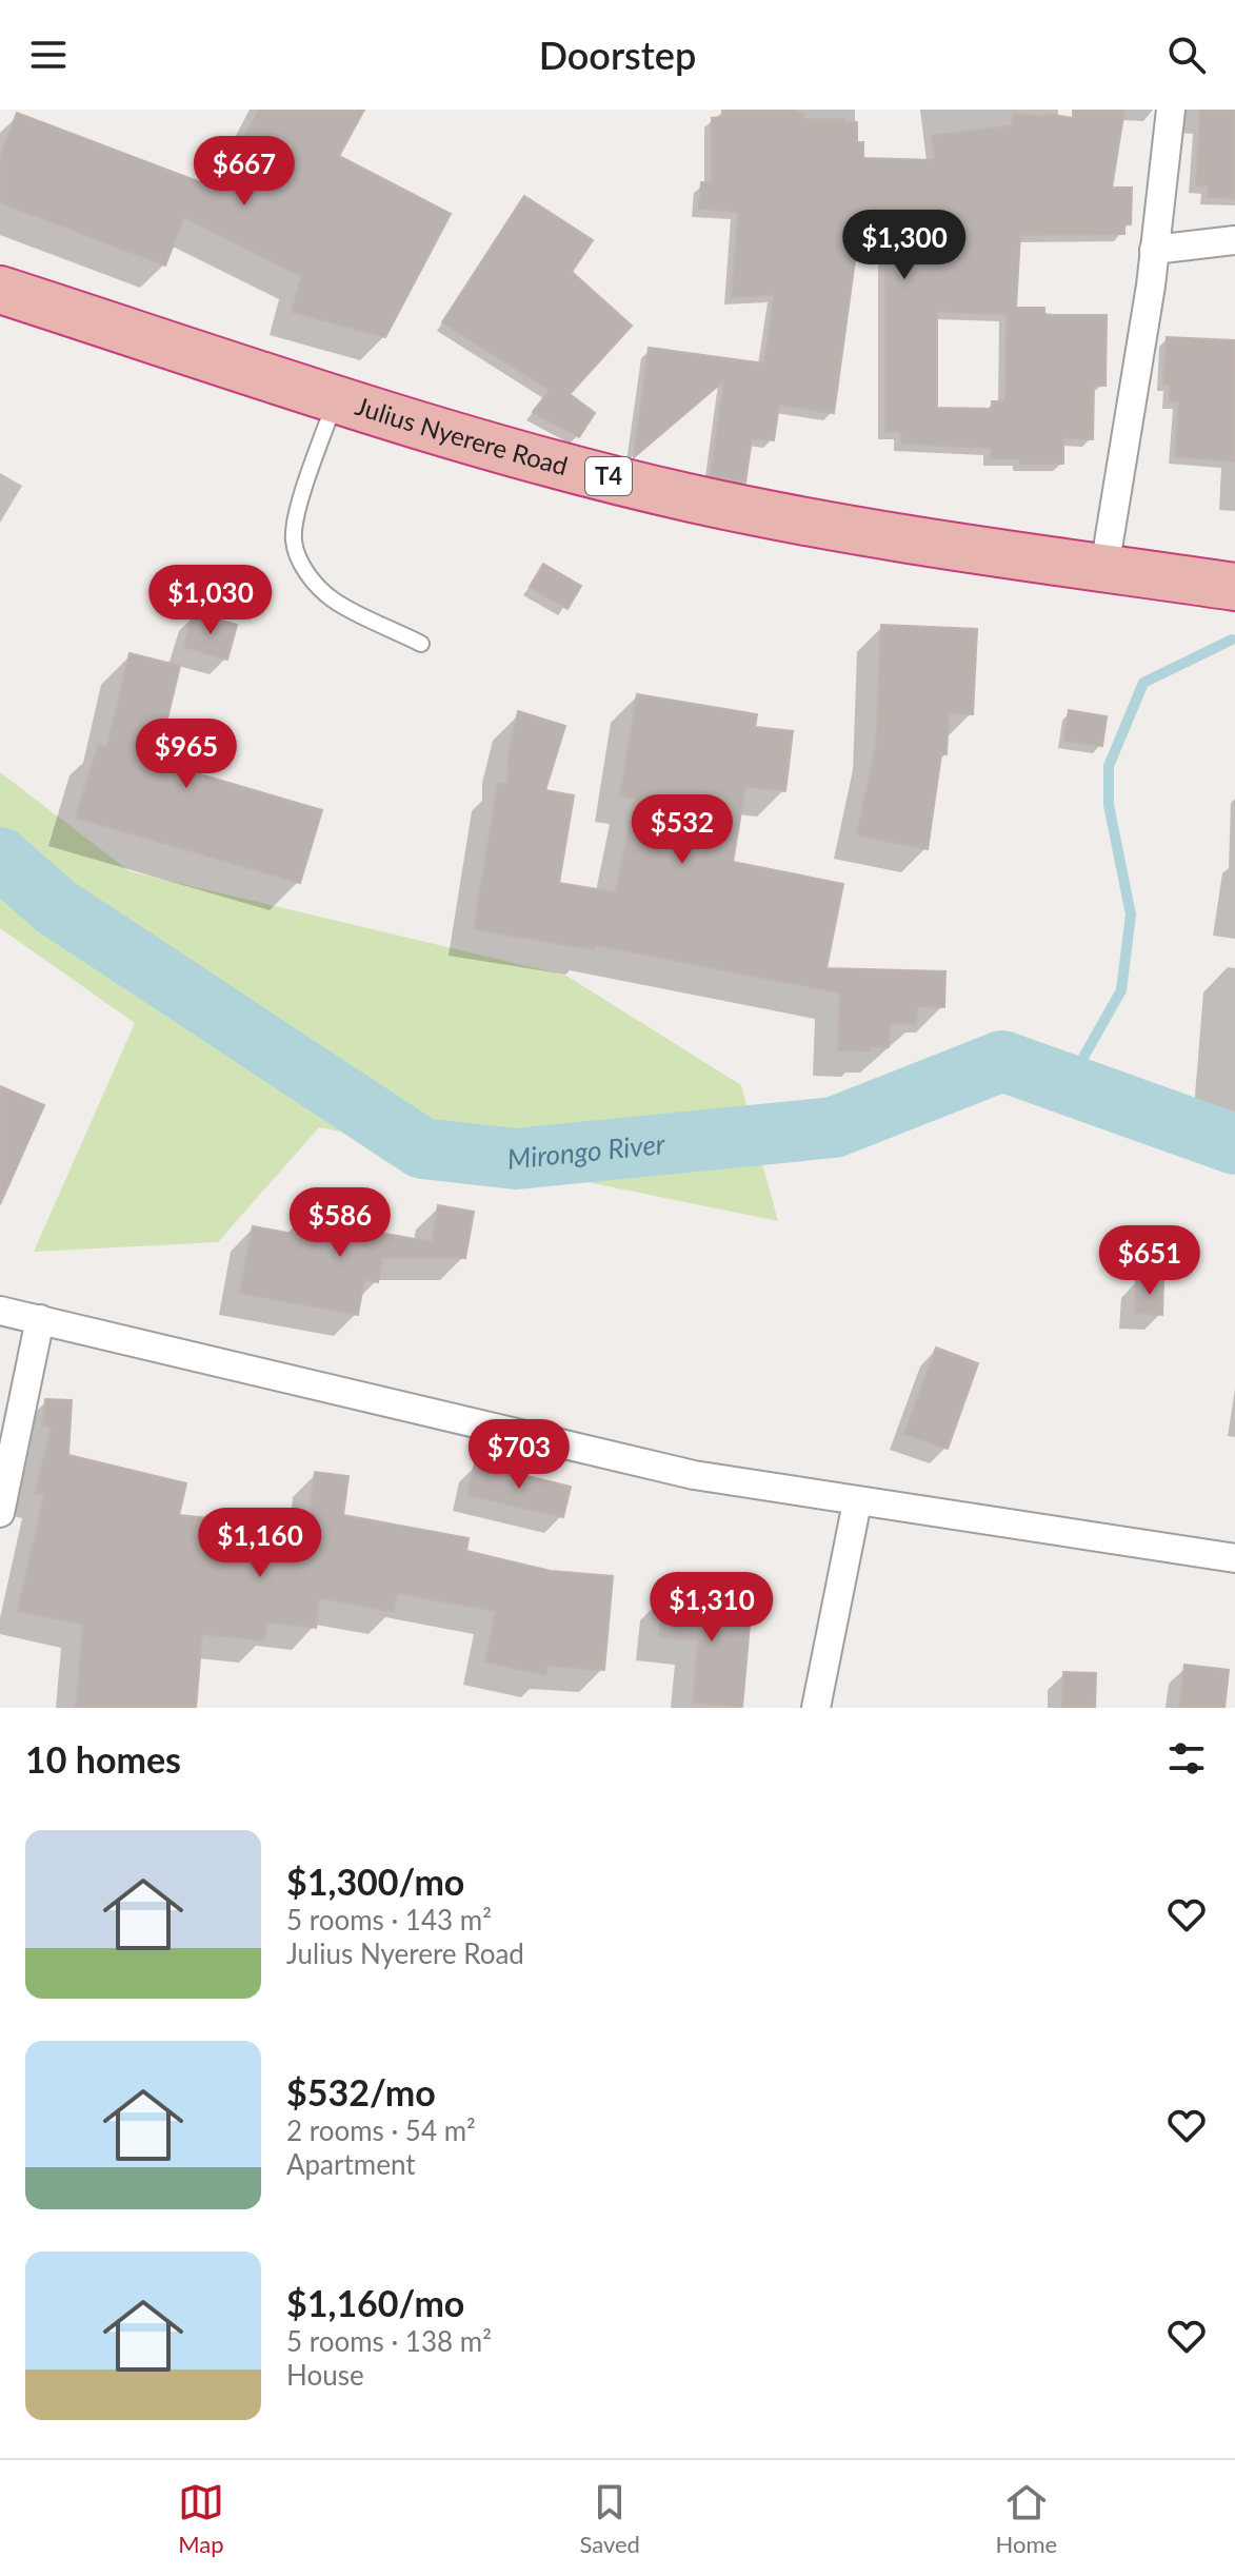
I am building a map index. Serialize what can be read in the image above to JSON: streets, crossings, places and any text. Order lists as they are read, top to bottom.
{
  "streets": {
    "highway": ["Julius Nyerere Road", "T4"]
  },
  "water": ["Mirongo River"],
  "page": {
    "header": "Doorstep",
    "price": [
      "$667",
      "$1,300",
      "$1,030",
      "$965",
      "$532",
      "$586",
      "$651",
      "$703",
      "$1,160",
      "$1,310"
    ],
    "heading": "10 homes",
    "list": [
      {
        "name": "$1,300/mo",
        "note": "5 rooms · 143 m² · Julius Nyerere Road"
      },
      {
        "name": "$532/mo",
        "note": "2 rooms · 54 m² · Apartment"
      },
      {
        "name": "$1,160/mo",
        "note": "5 rooms · 138 m² · House"
      }
    ],
    "tabs": ["Map", "Saved", "Home"]
  }
}
